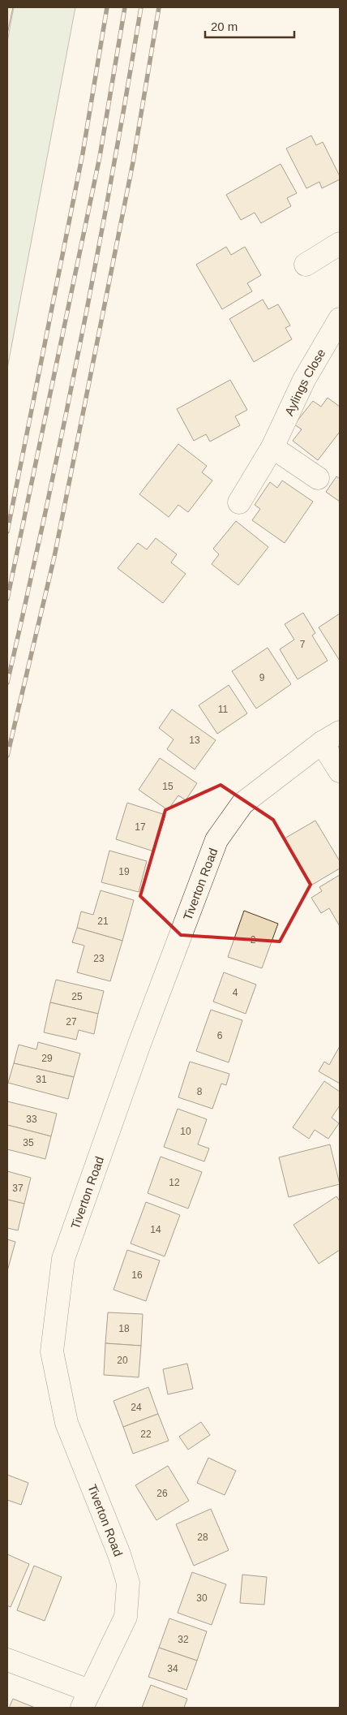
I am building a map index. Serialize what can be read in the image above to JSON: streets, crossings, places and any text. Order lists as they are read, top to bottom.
{
  "streets": {
    "street": ["Aylings Close", "Tiverton Road"]
  },
  "house_numbers": [
    "7",
    "9",
    "11",
    "13",
    "15",
    "17",
    "19",
    "21",
    "2",
    "23",
    "4",
    "25",
    "27",
    "6",
    "29",
    "31",
    "8",
    "33",
    "10",
    "35",
    "12",
    "37",
    "14",
    "16",
    "18",
    "20",
    "24",
    "22",
    "26",
    "28",
    "30",
    "32",
    "34"
  ],
  "scale_bar": "20 m"
}
